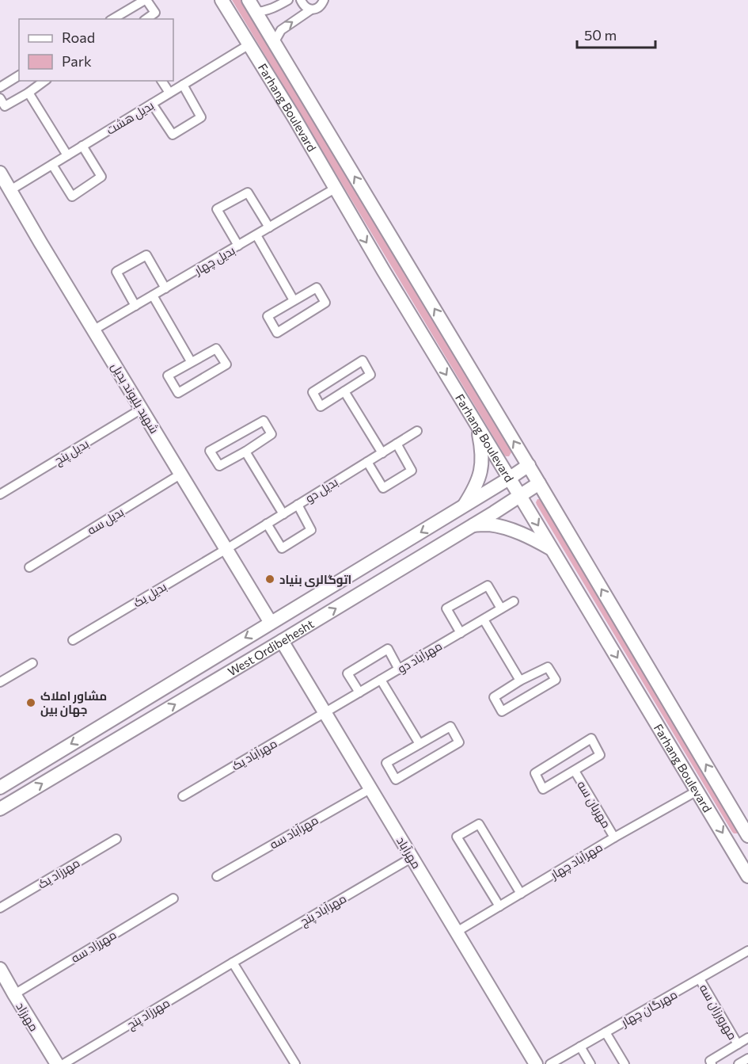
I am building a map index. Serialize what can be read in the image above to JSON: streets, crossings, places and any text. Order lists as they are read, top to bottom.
{
  "streets": {
    "main road": [
      "Farhang Boulevard",
      "شهید بلیوند بدیل",
      "West Ordibehesht",
      "مهرآباد",
      "مهرزاد"
    ],
    "street": [
      "بدیل هشت",
      "بدیل چهار",
      "بدیل پنج",
      "بدیل دو",
      "بدیل سه",
      "بدیل یک",
      "مهرآباد دو",
      "مهرآباد یک",
      "مهربان سه",
      "مهرآباد سه",
      "مهرآباد چهار",
      "مهرزاد یک",
      "مهرآباد پنج",
      "مهرزاد سه",
      "مهرگان چهار",
      "مهرورزان سه",
      "مهرزاد پنج"
    ]
  },
  "crossings": [
    ["Farhang Boulevard", "بدیل هشت"],
    ["Farhang Boulevard", "بدیل چهار"],
    ["Farhang Boulevard", "West Ordibehesht"],
    ["Farhang Boulevard", "مهرآباد چهار"],
    ["بدیل هشت", "شهید بلیوند بدیل"],
    ["بدیل چهار", "شهید بلیوند بدیل"],
    ["شهید بلیوند بدیل", "بدیل پنج"],
    ["شهید بلیوند بدیل", "بدیل دو"],
    ["شهید بلیوند بدیل", "بدیل سه"],
    ["شهید بلیوند بدیل", "بدیل یک"],
    ["شهید بلیوند بدیل", "West Ordibehesht"],
    ["بدیل دو", "بدیل یک"],
    ["West Ordibehesht", "مهرآباد"],
    ["مهرآباد دو", "مهرآباد یک"],
    ["مهرآباد دو", "مهرآباد"],
    ["مهرآباد یک", "مهرآباد"],
    ["مهربان سه", "مهرآباد چهار"],
    ["مهرآباد سه", "مهرآباد"],
    ["مهرآباد", "مهرآباد چهار"],
    ["مهرآباد", "مهرآباد پنج"],
    ["مهرآباد پنج", "مهرزاد پنج"],
    ["مهرزاد سه", "مهرزاد"],
    ["مهرگان چهار", "مهرورزان سه"]
  ],
  "places": ["اتوگالری بنیاد", "مشاور املاک جهان بین"],
  "legend": ["Road", "Park"],
  "scale_bar": "50 m"
}
